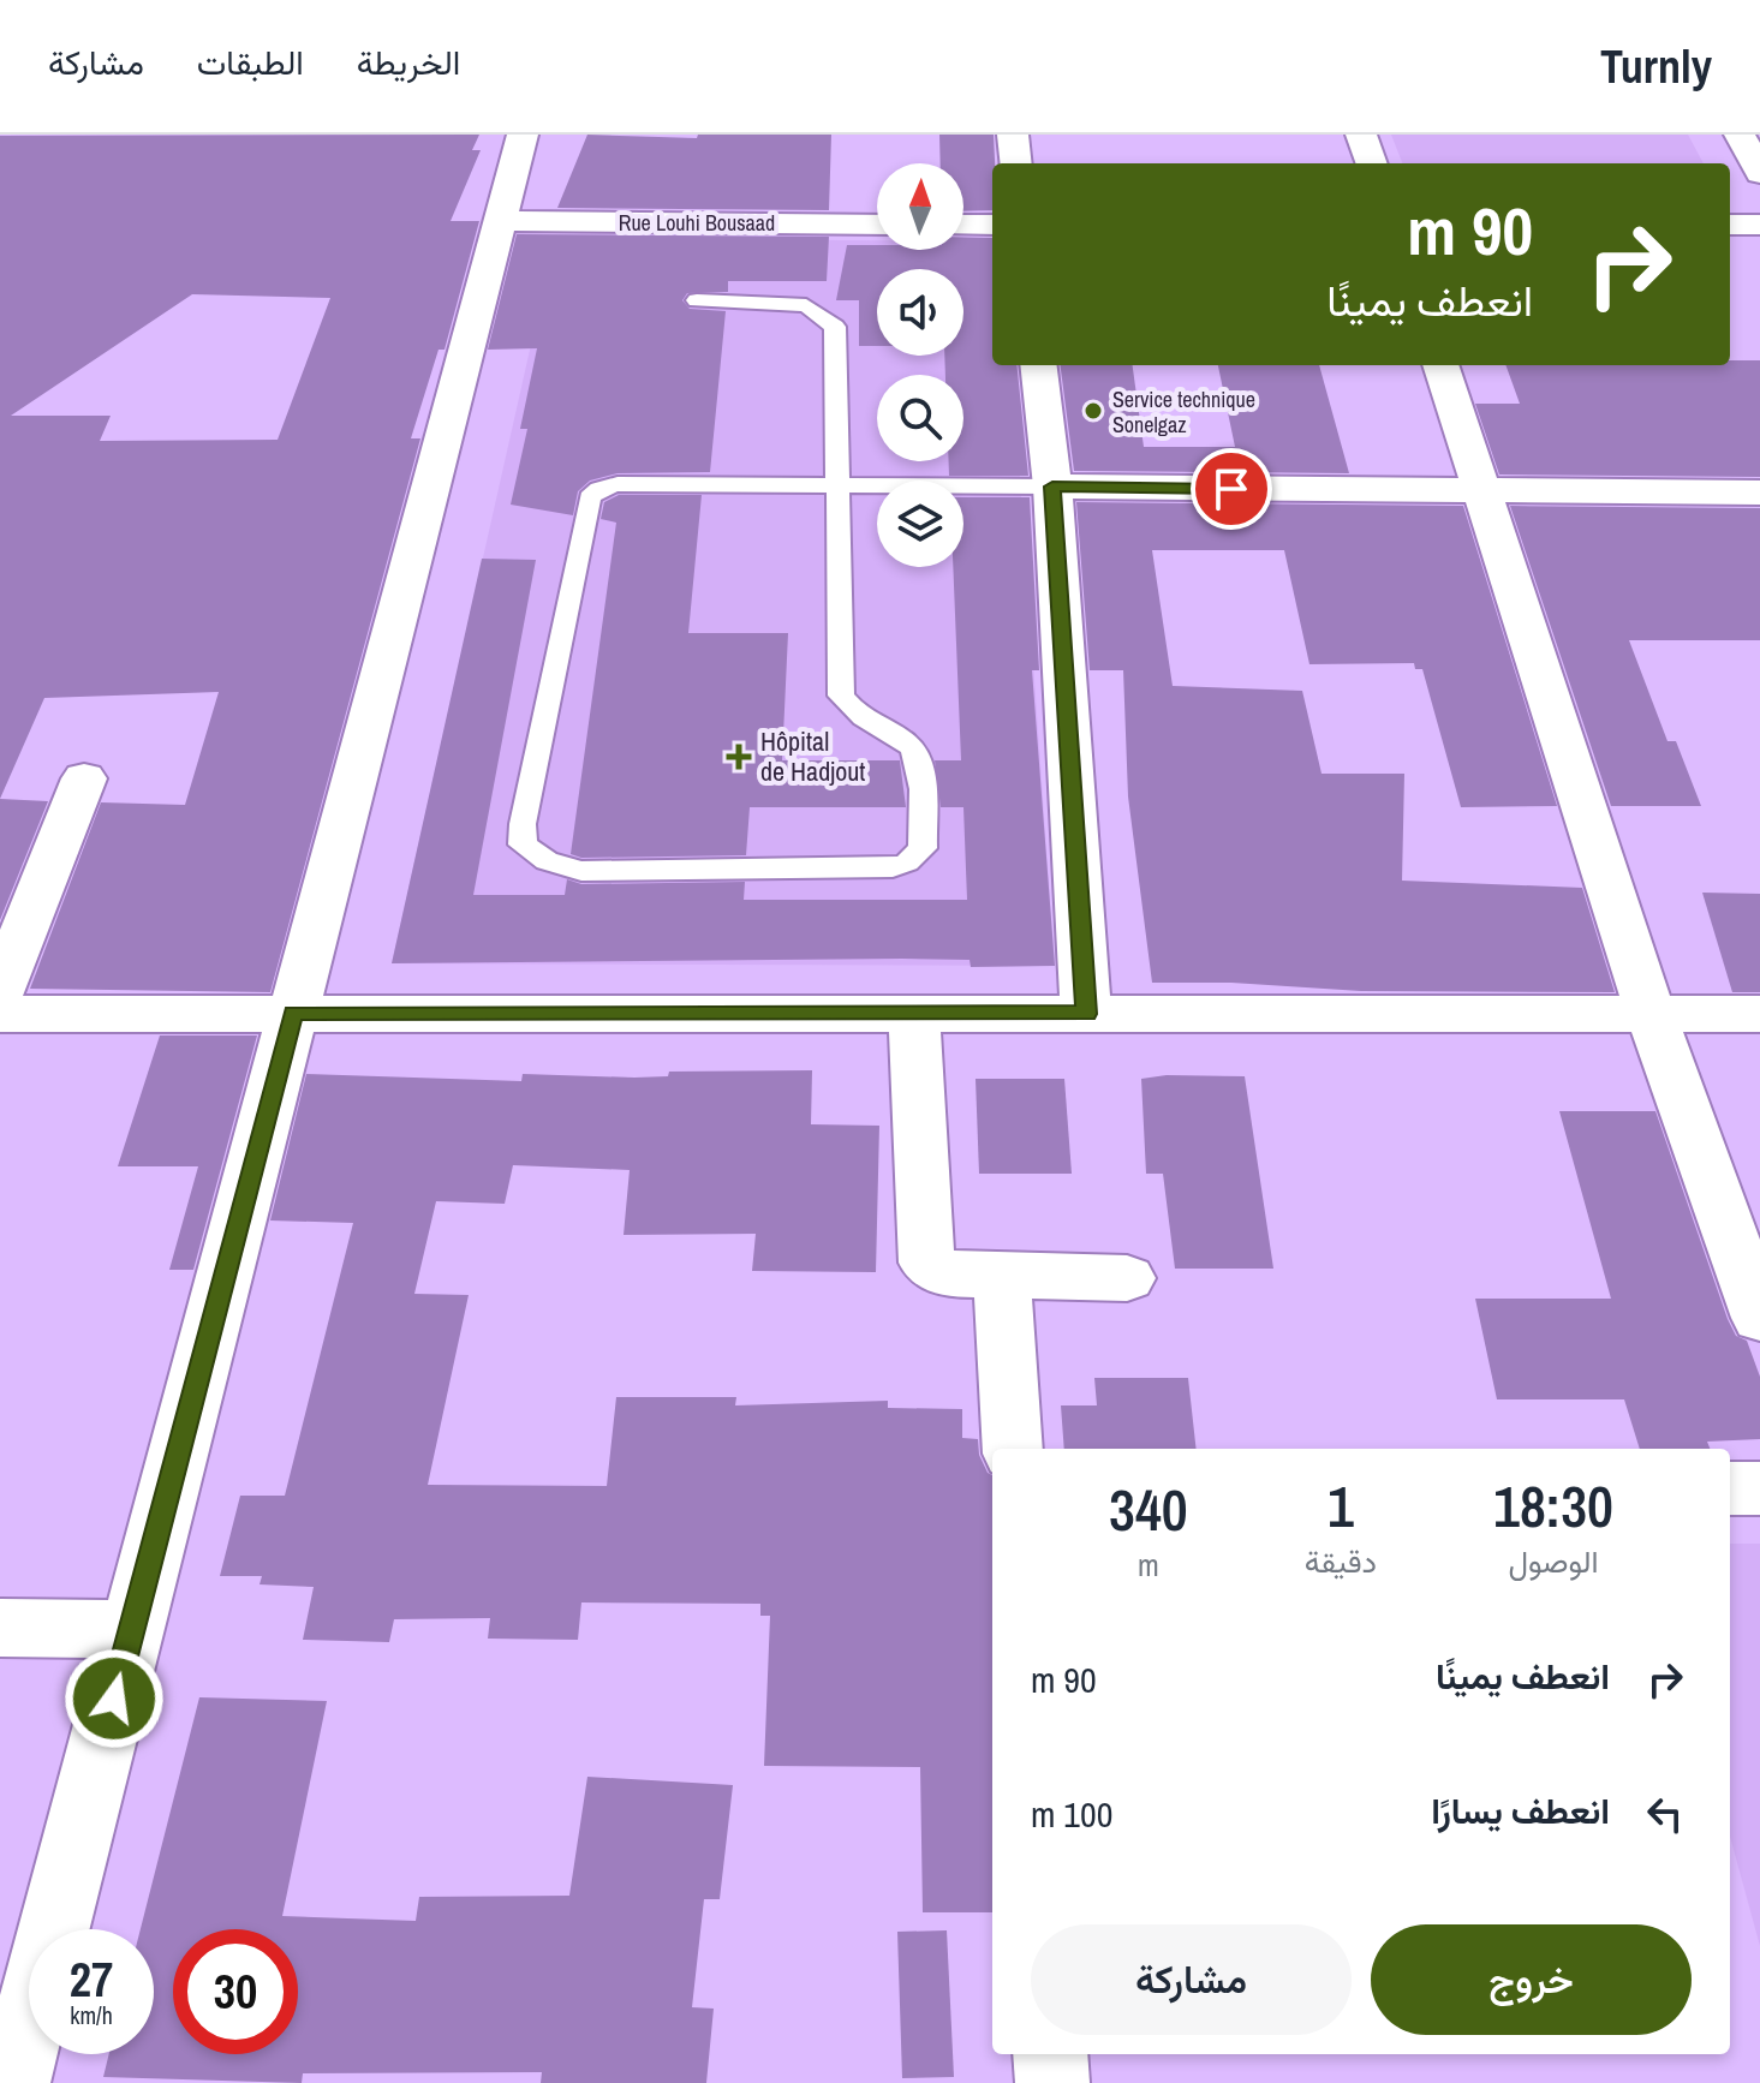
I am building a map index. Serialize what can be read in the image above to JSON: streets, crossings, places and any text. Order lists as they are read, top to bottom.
{
  "streets": {
    "street": ["Rue Louhi Bousaad"]
  },
  "places": {
    "other": ["Service technique Sonelgaz"],
    "health": ["Hôpital de Hadjout"]
  },
  "north": "top",
  "page": {
    "header": "Turnly",
    "nav": ["الخريطة", "الطبقات", "مشاركة"],
    "turn": ["90 m", "انعطف يمينًا"],
    "eta": [
      "18:30",
      "الوصول",
      "1",
      "دقيقة",
      "340",
      "m"
    ],
    "list": [
      {
        "name": "انعطف يمينًا",
        "value": "90 m"
      },
      {
        "name": "انعطف يسارًا",
        "value": "100 m"
      }
    ],
    "buttons": ["خروج", "مشاركة"],
    "speed": "27 km/h",
    "limit": "30"
  }
}
